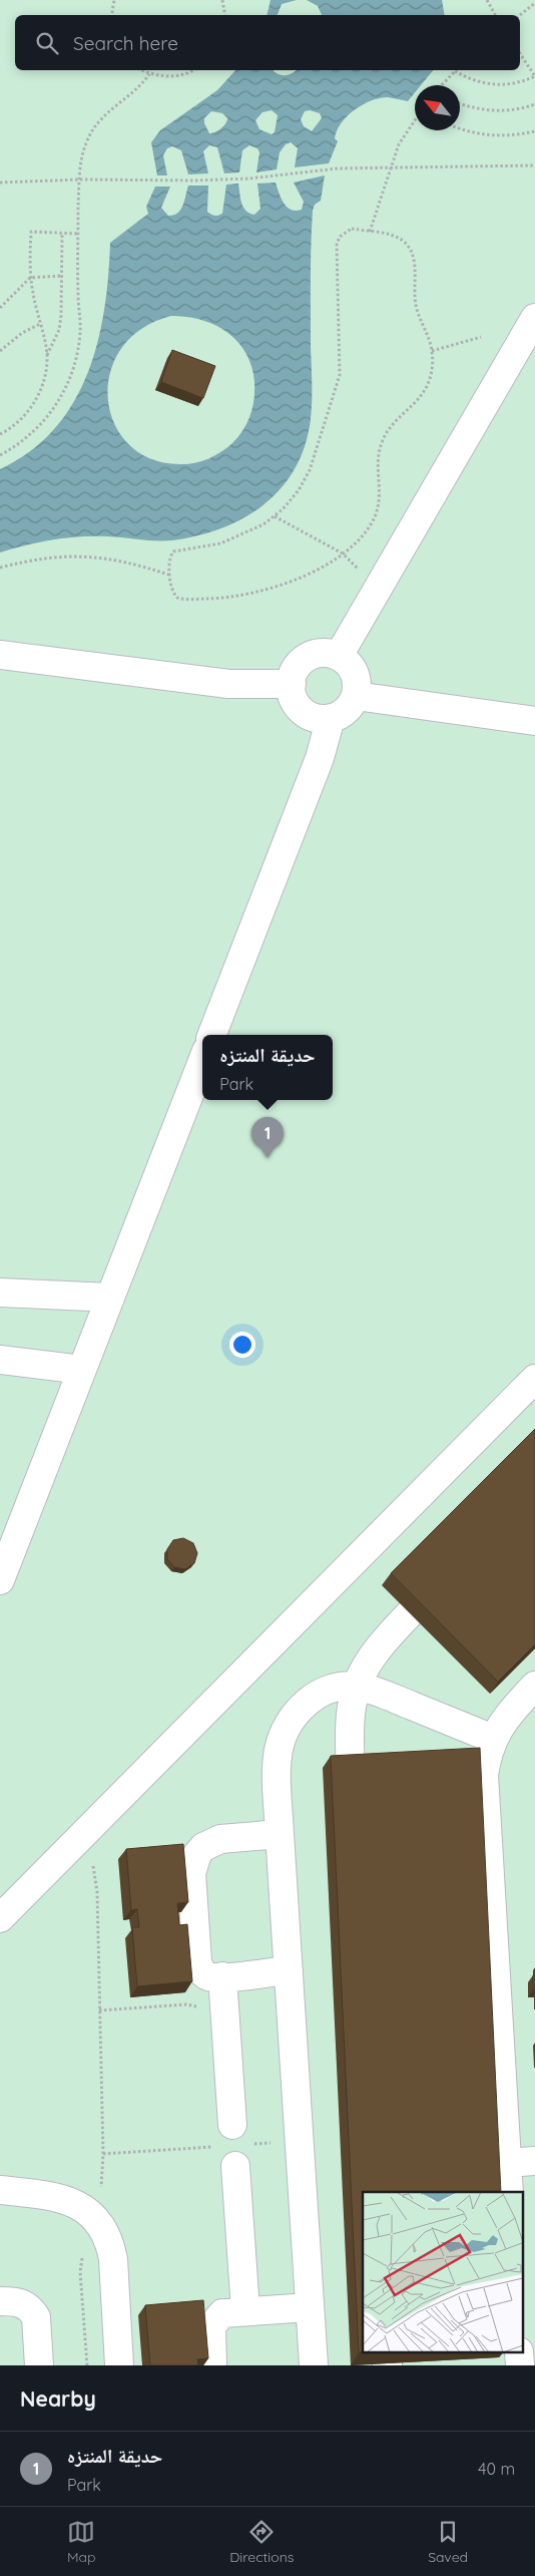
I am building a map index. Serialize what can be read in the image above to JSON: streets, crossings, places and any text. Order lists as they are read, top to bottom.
{
  "north": "top left",
  "page": {
    "search": "Search here",
    "popup": ["حديقة المنتزه", "Park"],
    "pins": "1",
    "heading": "Nearby",
    "list": [
      {
        "mark": "1",
        "name": "حديقة المنتزه",
        "note": "Park",
        "value": "40 m"
      }
    ],
    "nav": ["Map", "Directions", "Saved"]
  }
}
